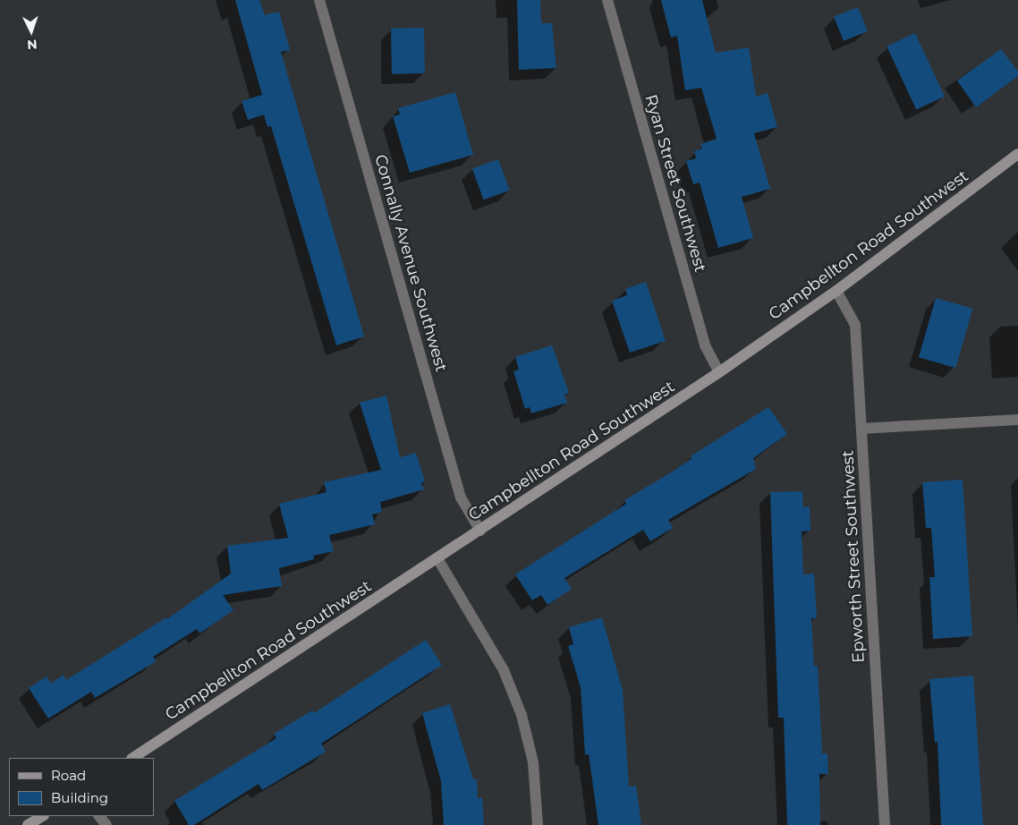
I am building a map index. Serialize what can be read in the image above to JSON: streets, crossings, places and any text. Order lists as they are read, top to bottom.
{
  "streets": {
    "main road": ["Campbellton Road Southwest"],
    "street": ["Ryan Street Southwest", "Connally Avenue Southwest", "Epworth Street Southwest"]
  },
  "crossings": [
    ["Ryan Street Southwest", "Campbellton Road Southwest"],
    ["Campbellton Road Southwest", "Connally Avenue Southwest"],
    ["Campbellton Road Southwest", "Epworth Street Southwest"]
  ],
  "legend": ["Road", "Building"],
  "north": "bottom"
}
